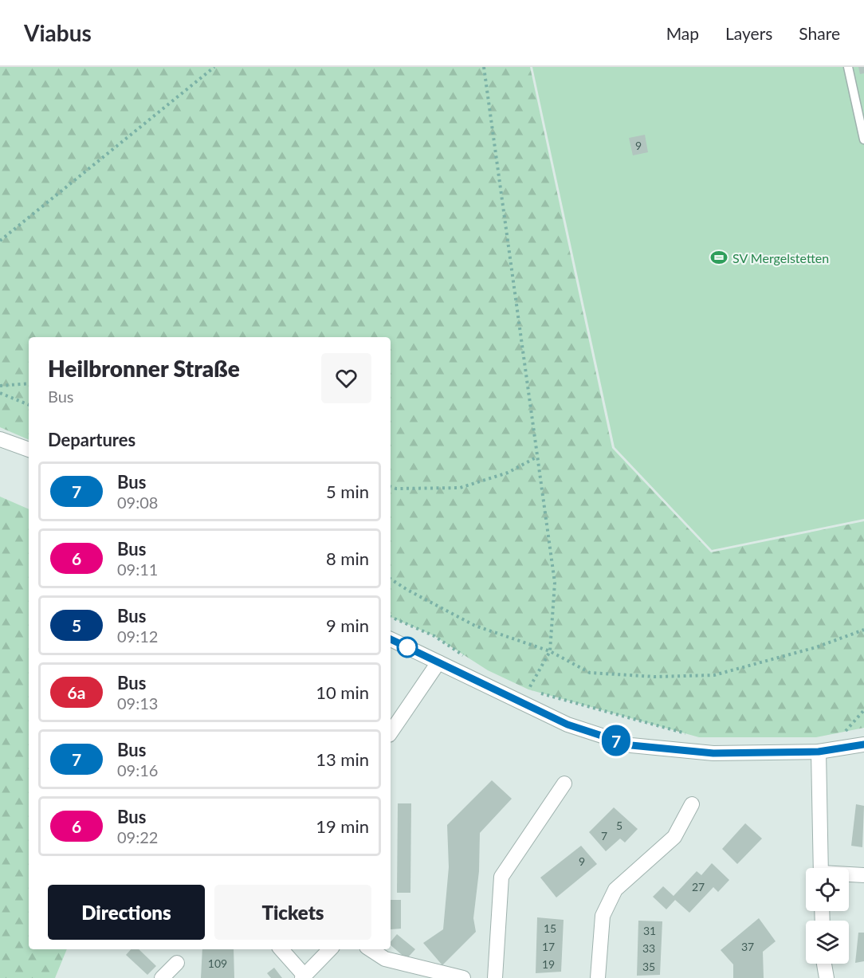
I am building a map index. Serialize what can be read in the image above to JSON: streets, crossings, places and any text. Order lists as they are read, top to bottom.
{
  "places": {
    "sports": ["SV Mergelstetten"]
  },
  "lines": ["bus line 7"],
  "house_numbers": [
    "9",
    "5",
    "7",
    "9",
    "27",
    "15",
    "31",
    "17",
    "37",
    "33",
    "109",
    "19",
    "35"
  ],
  "page": {
    "header": "Viabus",
    "nav": ["Map", "Layers", "Share"],
    "on_map": "7",
    "heading": [
      ["Heilbronner Straße", "Bus"],
      "Departures"
    ],
    "list": [
      {
        "mark": "7",
        "name": "Bus",
        "note": "09:08",
        "value": "5 min"
      },
      {
        "mark": "6",
        "name": "Bus",
        "note": "09:11",
        "value": "8 min"
      },
      {
        "mark": "5",
        "name": "Bus",
        "note": "09:12",
        "value": "9 min"
      },
      {
        "mark": "6a",
        "name": "Bus",
        "note": "09:13",
        "value": "10 min"
      },
      {
        "mark": "7",
        "name": "Bus",
        "note": "09:16",
        "value": "13 min"
      },
      {
        "mark": "6",
        "name": "Bus",
        "note": "09:22",
        "value": "19 min"
      }
    ],
    "buttons": ["Directions", "Tickets"]
  }
}
